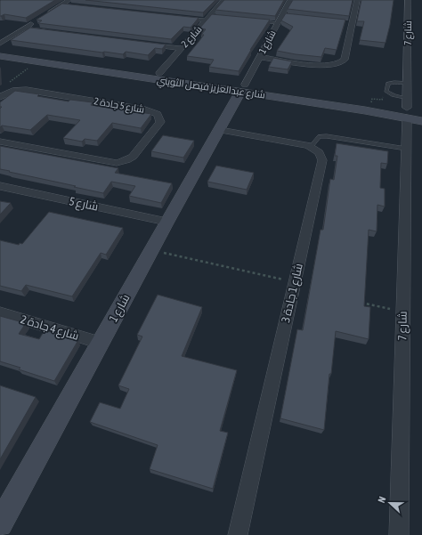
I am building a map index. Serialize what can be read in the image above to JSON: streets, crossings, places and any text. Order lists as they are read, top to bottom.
{
  "streets": {
    "street": [
      "شارع 7",
      "شارع 2",
      "شارع 1",
      "شارع عبدالعزيز فيصل الثويني",
      "شارع 5 جادة 2",
      "شارع 5",
      "شارع 1 جادة 3",
      "شارع 4 جادة 2"
    ]
  },
  "crossings": [
    ["شارع 7", "شارع عبدالعزيز فيصل الثويني"],
    ["شارع 2", "شارع عبدالعزيز فيصل الثويني"],
    ["شارع 1", "شارع عبدالعزيز فيصل الثويني"],
    ["شارع 1", "شارع 5"],
    ["شارع 1", "شارع 4 جادة 2"]
  ],
  "north": "left"
}
